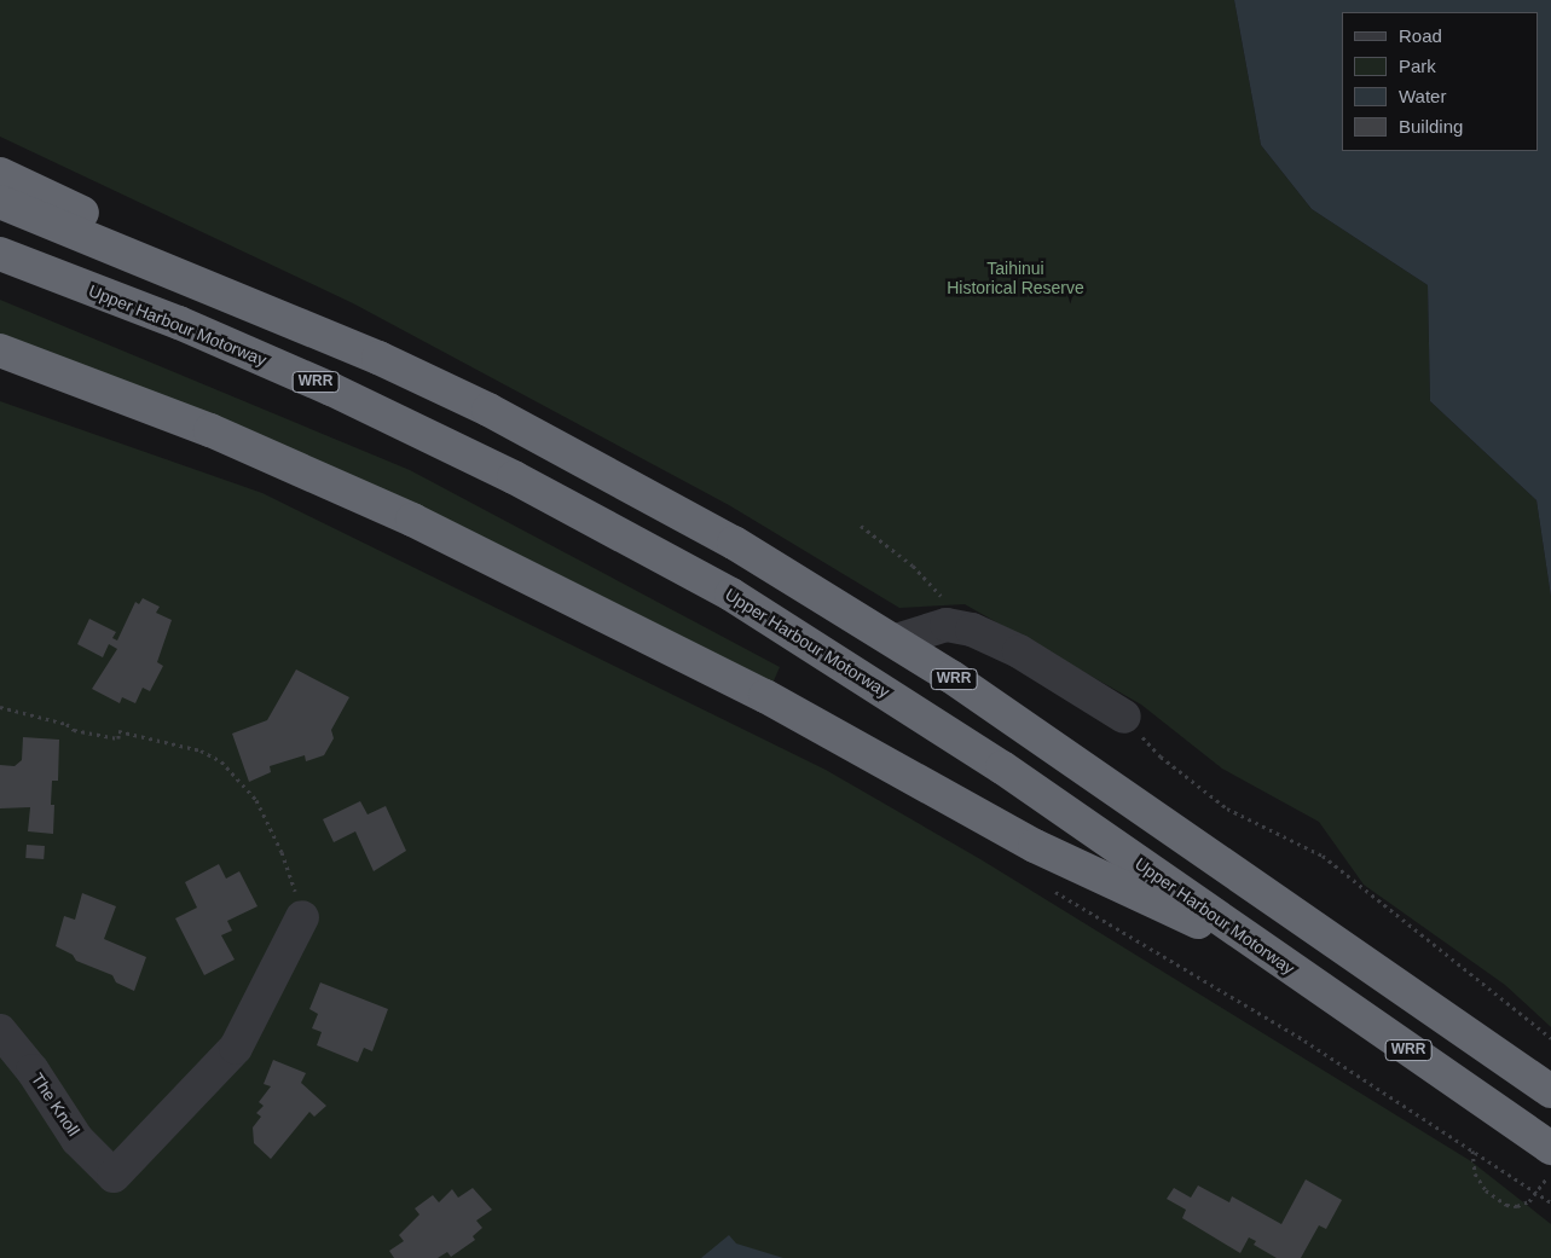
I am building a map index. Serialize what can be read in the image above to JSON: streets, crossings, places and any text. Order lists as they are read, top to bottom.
{
  "streets": {
    "highway": ["Upper Harbour Motorway", "WRR"],
    "street": ["The Knoll"]
  },
  "parks": ["Taihinui Historical Reserve"],
  "legend": [
    "Road",
    "Park",
    "Water",
    "Building"
  ]
}
